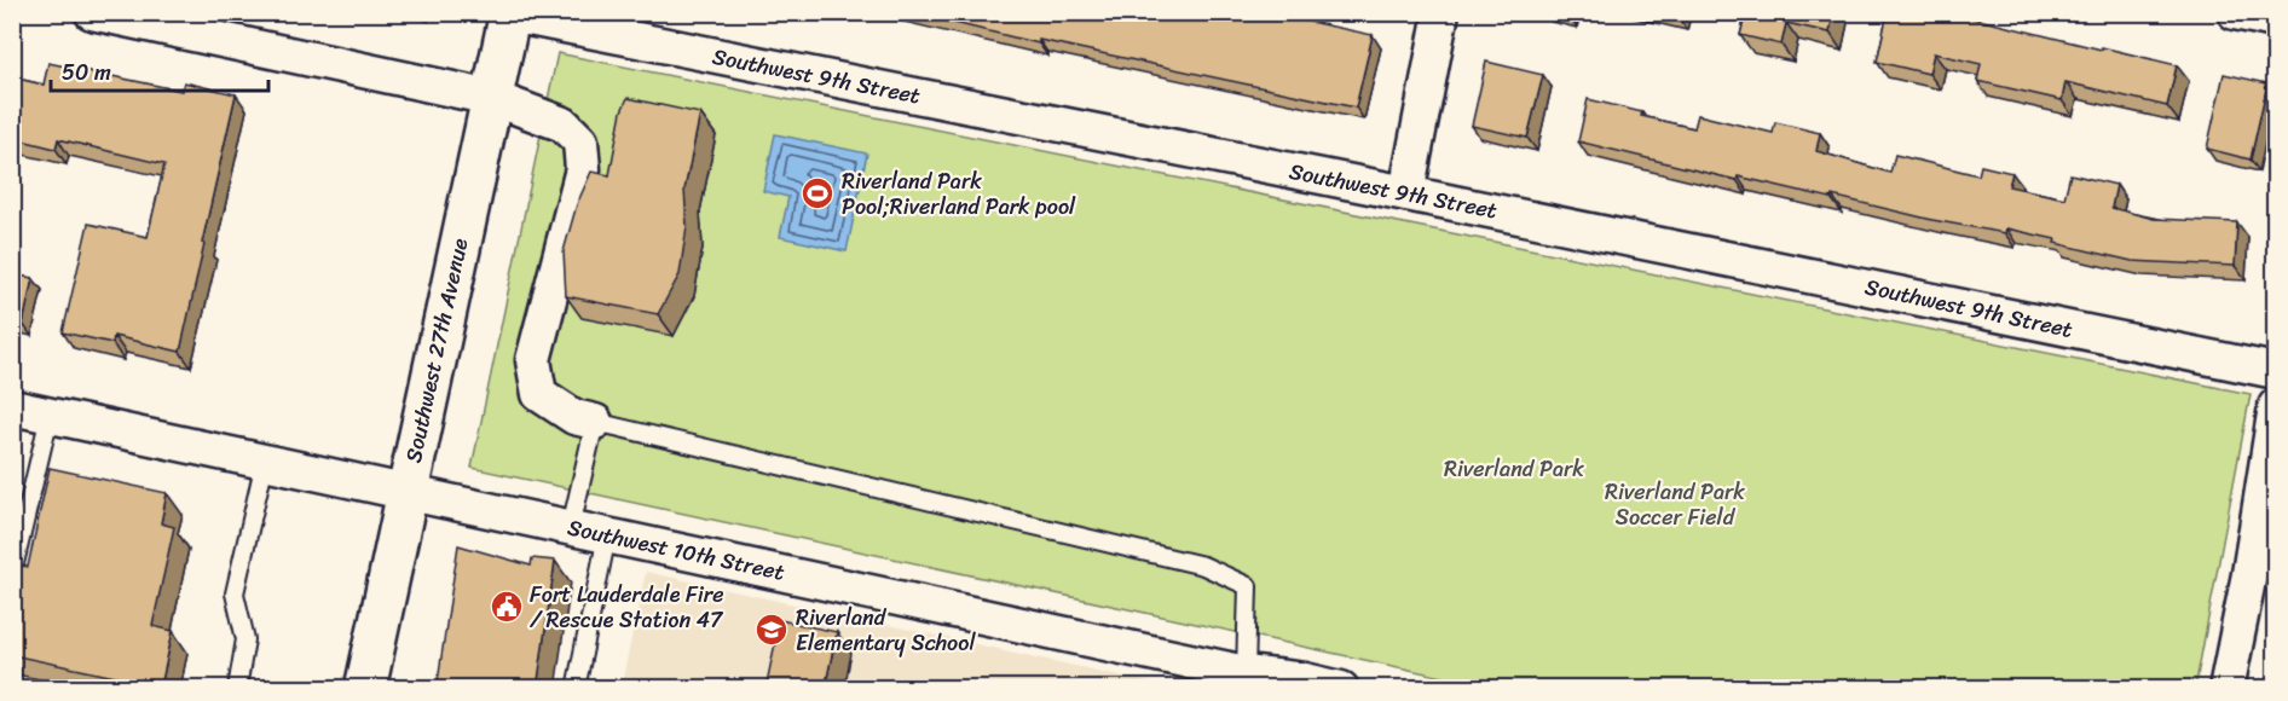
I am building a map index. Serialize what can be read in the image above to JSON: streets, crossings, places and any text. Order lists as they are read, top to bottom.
{
  "streets": {
    "street": ["Southwest 9th Street", "Southwest 27th Avenue", "Southwest 10th Street"]
  },
  "crossings": [
    ["Southwest 9th Street", "Southwest 27th Avenue"],
    ["Southwest 27th Avenue", "Southwest 10th Street"]
  ],
  "parks": ["Riverland Park", "Riverland Park Soccer Field"],
  "places": {
    "sports": ["Riverland Park Pool;Riverland Park pool"],
    "public building": ["Fort Lauderdale Fire / Rescue Station 47"],
    "school or university": ["Riverland Elementary School"]
  },
  "scale_bar": "50 m"
}
